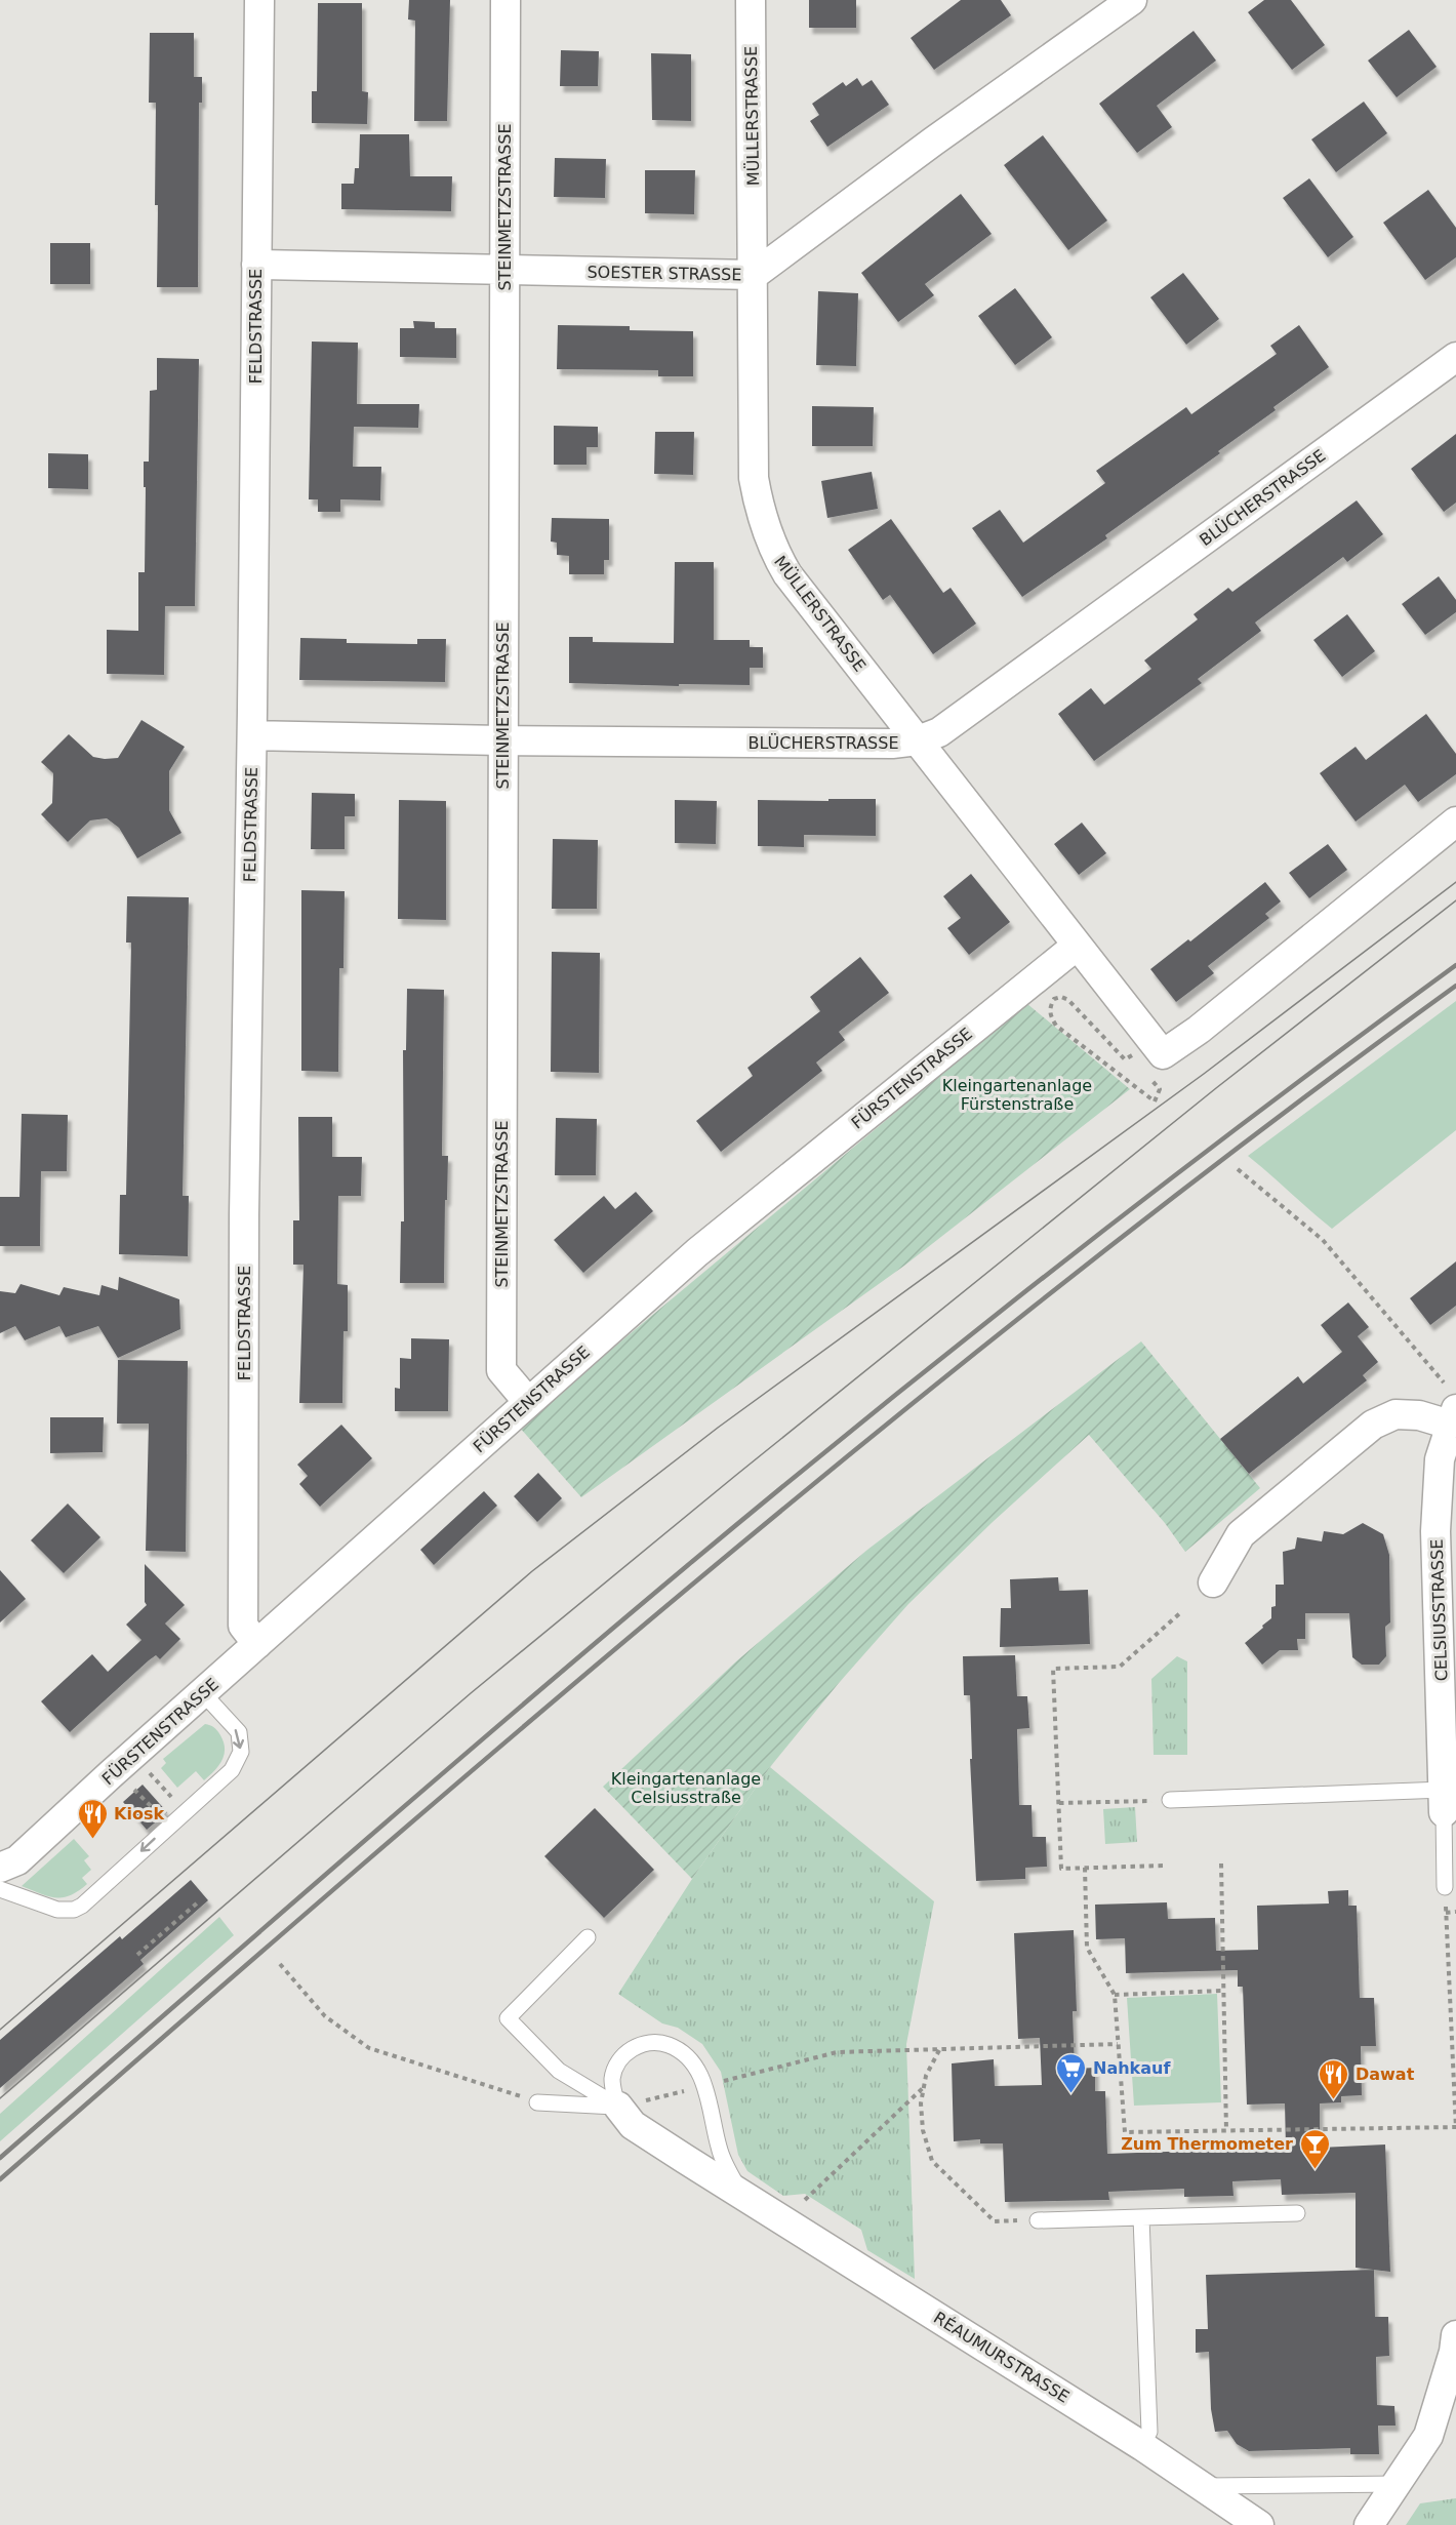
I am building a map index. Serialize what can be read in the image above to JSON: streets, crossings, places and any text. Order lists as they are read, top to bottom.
{
  "streets": {
    "street": [
      "MÜLLERSTRASSE",
      "STEINMETZSTRASSE",
      "SOESTER STRASSE",
      "FELDSTRASSE",
      "BLÜCHERSTRASSE",
      "FÜRSTENSTRASSE",
      "CELSIUSSTRASSE",
      "RÉAUMURSTRASSE"
    ]
  },
  "crossings": [
    ["MÜLLERSTRASSE", "SOESTER STRASSE"],
    ["MÜLLERSTRASSE", "BLÜCHERSTRASSE"],
    ["MÜLLERSTRASSE", "FÜRSTENSTRASSE"],
    ["STEINMETZSTRASSE", "SOESTER STRASSE"],
    ["STEINMETZSTRASSE", "BLÜCHERSTRASSE"],
    ["STEINMETZSTRASSE", "FÜRSTENSTRASSE"],
    ["SOESTER STRASSE", "FELDSTRASSE"],
    ["FELDSTRASSE", "BLÜCHERSTRASSE"],
    ["FELDSTRASSE", "FÜRSTENSTRASSE"]
  ],
  "parks": ["Kleingartenanlage Fürstenstraße", "Kleingartenanlage Celsiusstraße"],
  "places": {
    "restaurant": ["Kiosk", "Dawat"],
    "supermarket": ["Nahkauf"],
    "bar": ["Zum Thermometer"]
  }
}
